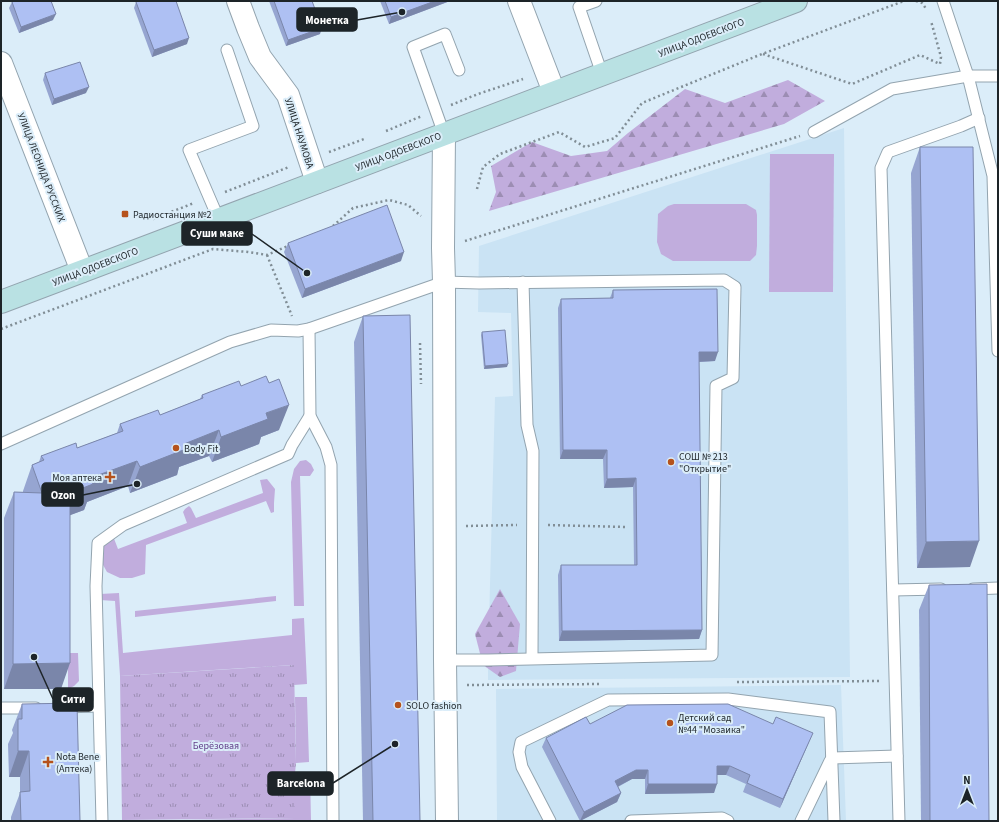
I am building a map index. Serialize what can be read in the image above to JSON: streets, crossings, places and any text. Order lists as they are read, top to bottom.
{
  "streets": {
    "street": ["УЛИЦА ОДОЕВСКОГО", "УЛИЦА НАУМОВА", "УЛИЦА ЛЕОНИДА РУССКИХ"]
  },
  "crossings": [
    ["УЛИЦА ОДОЕВСКОГО", "УЛИЦА НАУМОВА"],
    ["УЛИЦА ОДОЕВСКОГО", "УЛИЦА ЛЕОНИДА РУССКИХ"]
  ],
  "parks": ["Берёзовая"],
  "places": {
    "other": [
      "Монетка",
      "Суши маке",
      "Body Fit",
      "СОШ № 213 \"Открытие\"",
      "Ozon",
      "Сити",
      "SOLO fashion",
      "Детский сад №44 \"Мозаика\"",
      "Barcelona"
    ],
    "transit": ["Радиостанция №2"],
    "health": ["Моя аптека", "Nota Bene (Аптека)"]
  },
  "north": "top"
}
